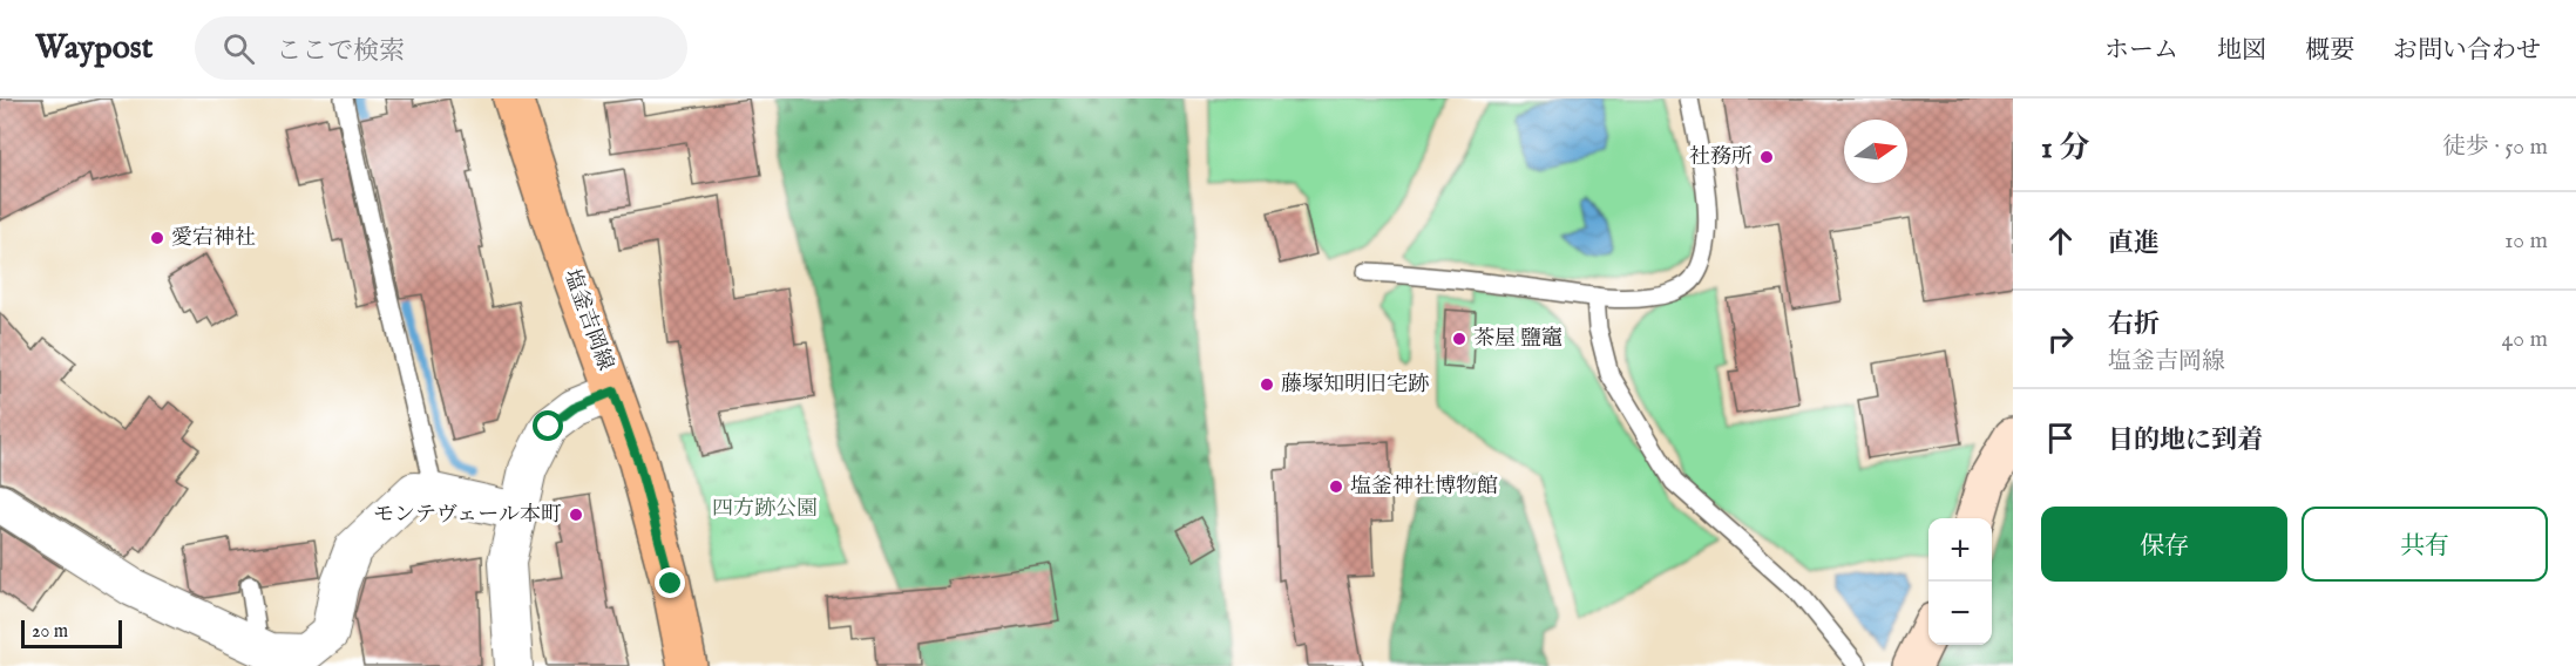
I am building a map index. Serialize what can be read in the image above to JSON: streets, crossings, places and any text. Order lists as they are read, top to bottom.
{
  "streets": {
    "main road": ["塩釜吉岡線"]
  },
  "parks": ["四方跡公園"],
  "places": [
    "社務所",
    "愛宕神社",
    "茶屋 鹽竈",
    "藤塚知明旧宅跡",
    "塩釜神社博物館",
    "モンテヴェール本町"
  ],
  "scale_bar": "20 m",
  "north": "right",
  "page": {
    "header": "Waypost",
    "search": "ここで検索",
    "nav": [
      "ホーム",
      "地図",
      "概要",
      "お問い合わせ"
    ],
    "heading": ["1 分", "徒歩 · 50 m"],
    "list": [
      ["直進", "10 m"],
      ["右折", "塩釜吉岡線", "40 m"],
      "目的地に到着"
    ],
    "buttons": ["保存", "共有"],
    "map_buttons": ["+", "−"],
    "scale": "20 m"
  }
}
